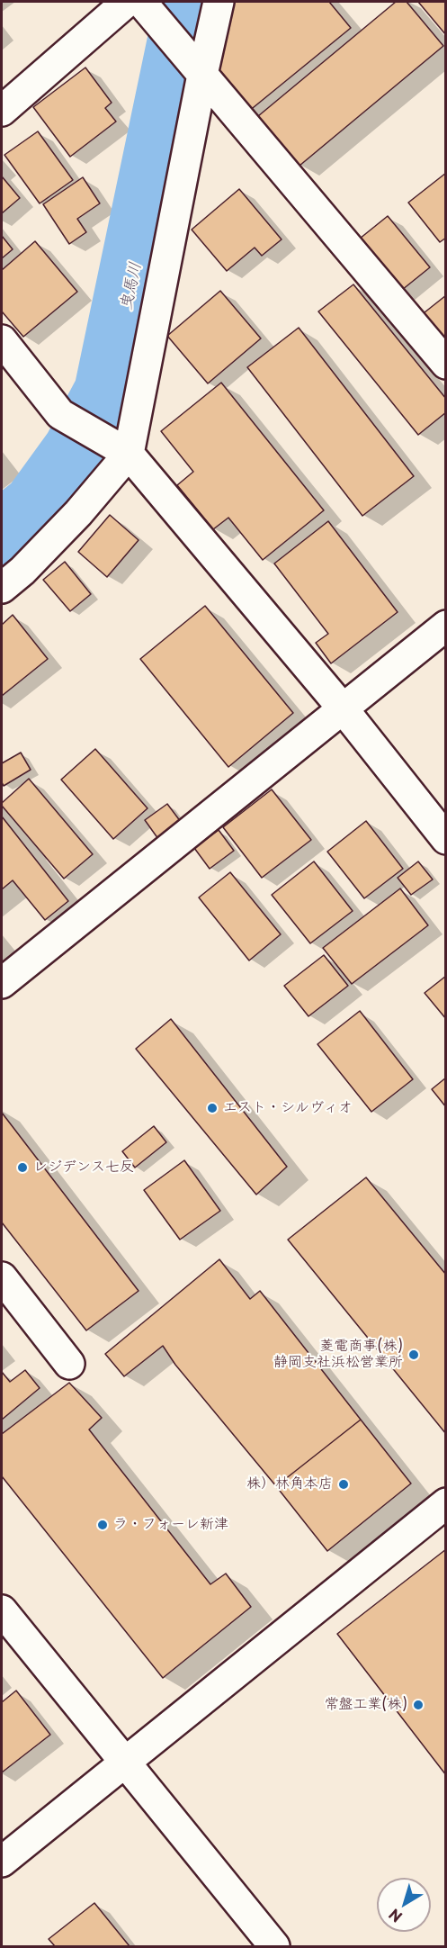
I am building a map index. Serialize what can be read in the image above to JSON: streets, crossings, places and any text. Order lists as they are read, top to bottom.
{
  "water": ["曳馬川"],
  "places": [
    "エスト・シルヴィオ",
    "レジデンス七反",
    "菱電商事(株) 静岡支社浜松営業所",
    "株）林角本店",
    "ラ・フォーレ新津",
    "常盤工業(株)"
  ],
  "north": "bottom left"
}
